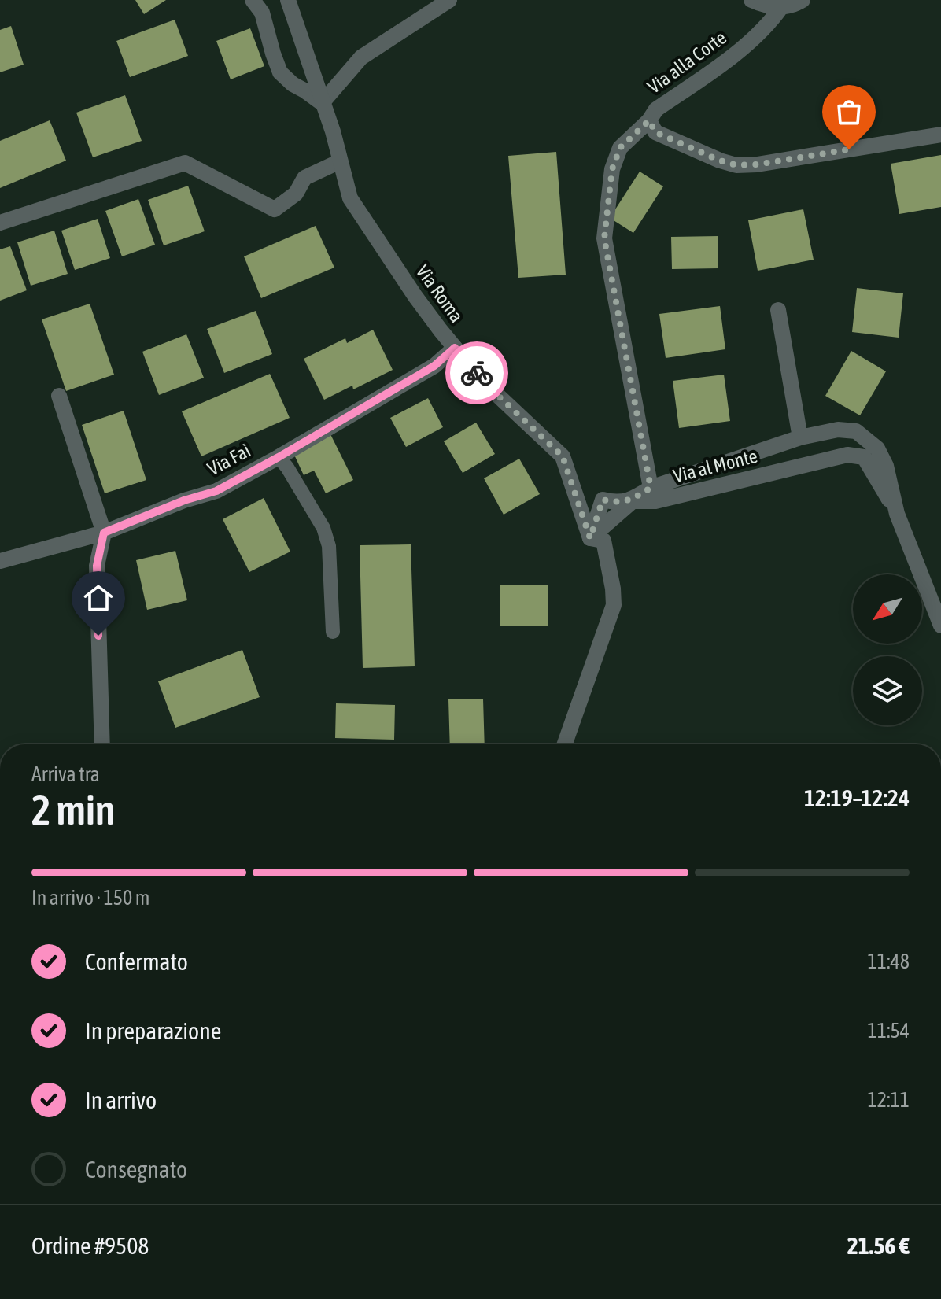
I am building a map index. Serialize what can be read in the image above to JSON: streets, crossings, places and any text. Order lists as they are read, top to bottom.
{
  "streets": {
    "street": [
      "Via alla Corte",
      "Via Roma",
      "Via Faì",
      "Via al Monte"
    ]
  },
  "crossings": [
    ["Via Roma", "Via Faì"],
    ["Via Roma", "Via al Monte"]
  ],
  "north": "bottom left",
  "page": {
    "heading": ["2 min", "Arriva tra", "12:19–12:24"],
    "panel": ["Ordine #9508", "21.56 €"],
    "bar": "In arrivo · 150 m",
    "list": [
      ["Confermato", "11:48"],
      ["In preparazione", "11:54"],
      ["In arrivo", "12:11"],
      "Consegnato"
    ]
  }
}
